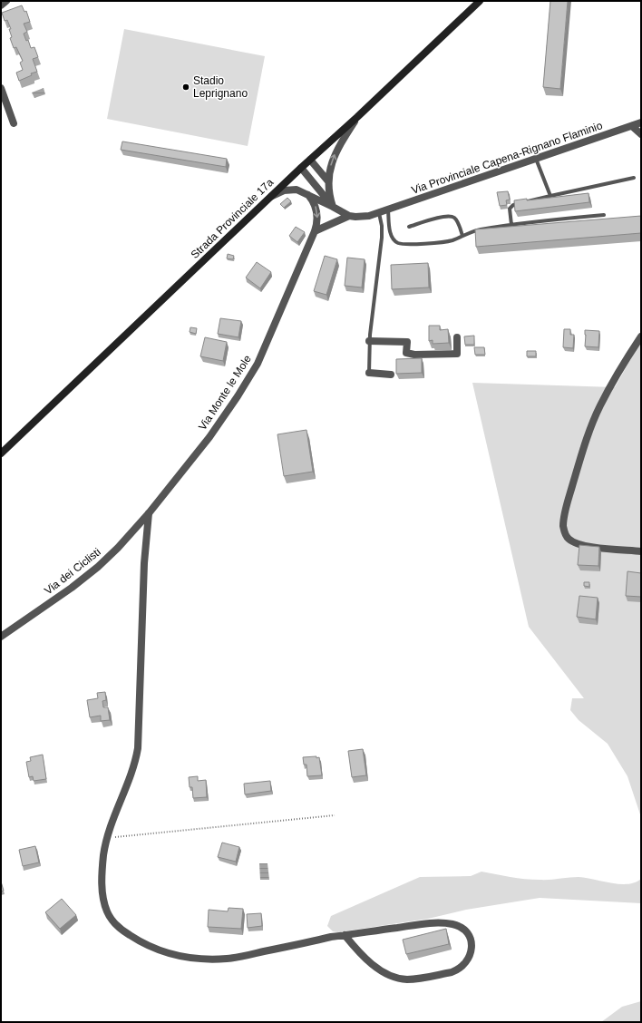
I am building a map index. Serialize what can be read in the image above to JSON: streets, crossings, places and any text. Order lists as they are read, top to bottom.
{
  "streets": {
    "main road": ["Strada Provinciale 17a"],
    "street": ["Via Provinciale Capena-Rignano Flaminio", "Via Monte le Mole", "Via dei Ciclisti"]
  },
  "crossings": [
    ["Via Provinciale Capena-Rignano Flaminio", "Strada Provinciale 17a"],
    ["Via Provinciale Capena-Rignano Flaminio", "Via Monte le Mole"],
    ["Via Monte le Mole", "Via dei Ciclisti"]
  ],
  "places": ["Stadio Leprignano"]
}
